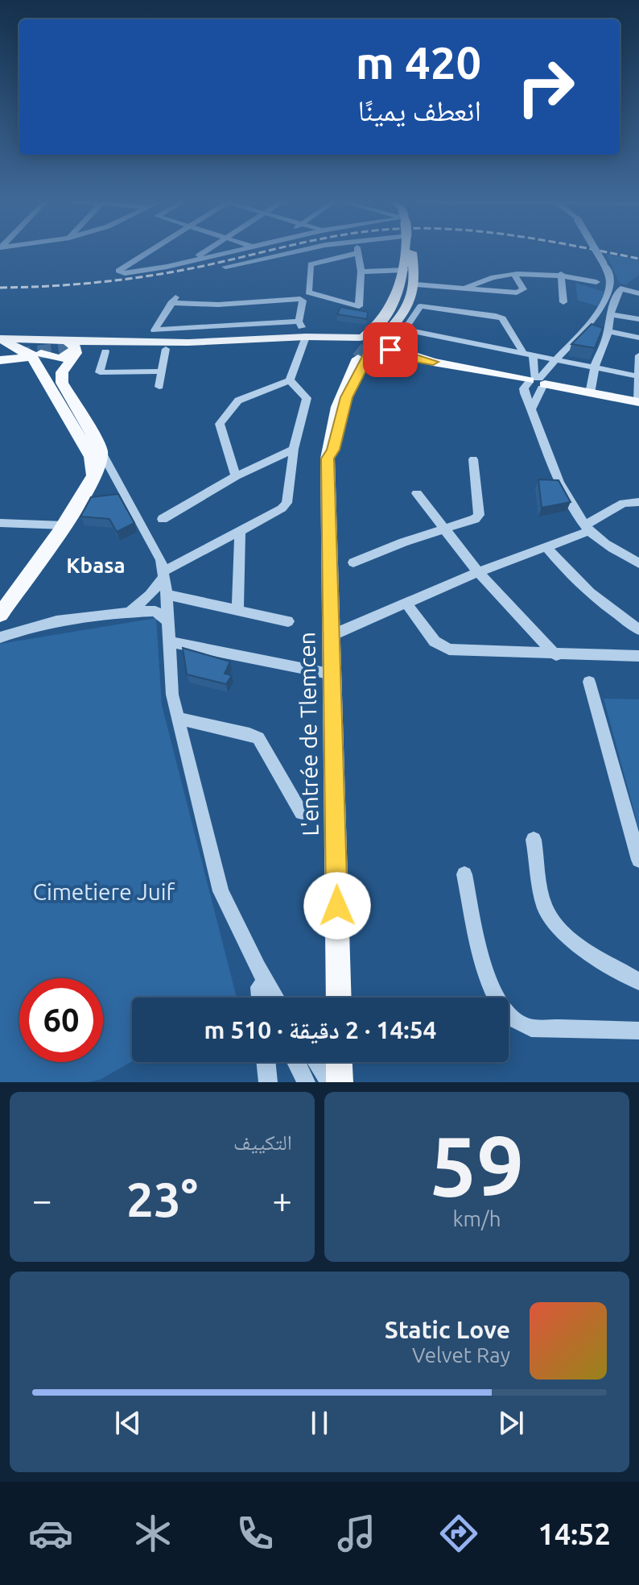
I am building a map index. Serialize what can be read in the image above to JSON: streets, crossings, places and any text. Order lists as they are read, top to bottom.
{
  "streets": {
    "main road": ["L'entrée de Tlemcen"]
  },
  "districts": ["Kbasa"],
  "parks": ["Cimetiere Juif"],
  "page": {
    "turn": ["420 m", "انعطف يمينًا"],
    "limit": "60",
    "trip": "14:54 · 2 دقيقة · 510 m",
    "tile": [
      ["59", "km/h"],
      "التكييف"
    ],
    "heat": ["−", "23°", "+"],
    "song": ["Static Love", "Velvet Ray"],
    "tabs": "14:52"
  }
}
